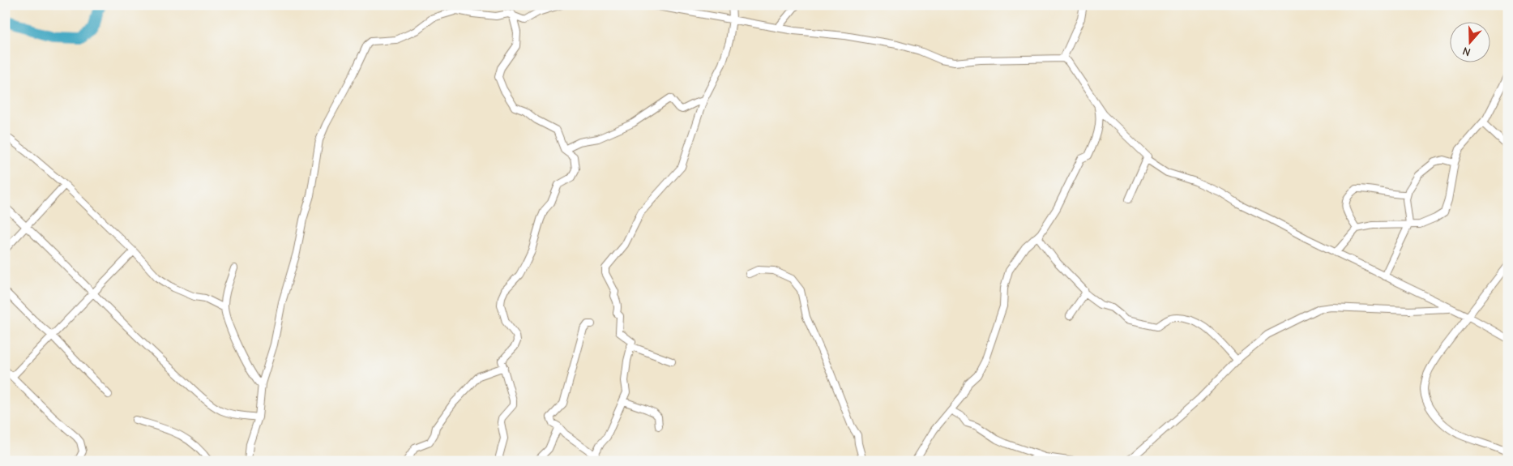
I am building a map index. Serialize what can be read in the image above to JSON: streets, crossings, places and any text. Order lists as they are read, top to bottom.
{
  "north": "bottom"
}
